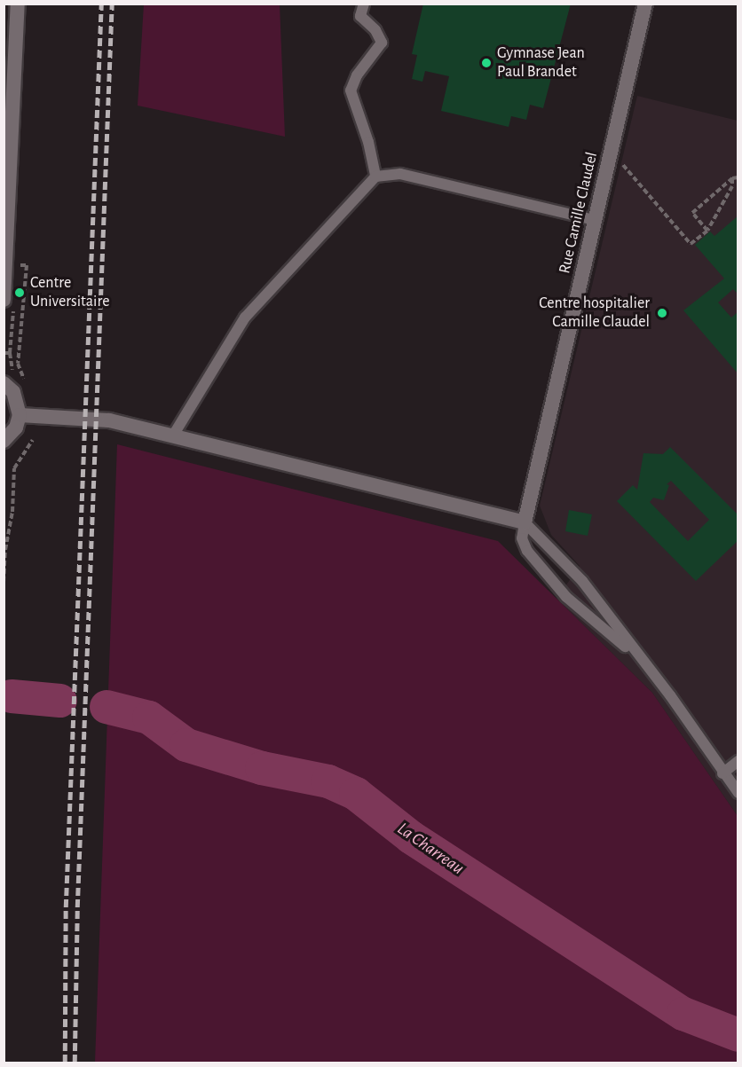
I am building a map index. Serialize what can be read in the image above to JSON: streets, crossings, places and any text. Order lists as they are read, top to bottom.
{
  "streets": {
    "street": ["Rue Camille Claudel"]
  },
  "water": ["La Charreau"],
  "places": ["Gymnase Jean Paul Brandet", "Centre Universitaire", "Centre hospitalier Camille Claudel"]
}
